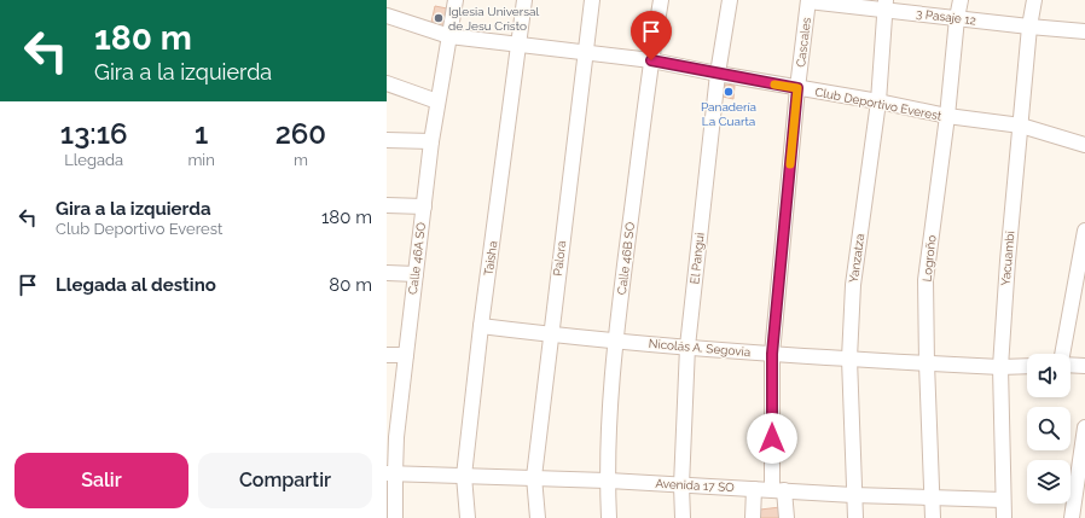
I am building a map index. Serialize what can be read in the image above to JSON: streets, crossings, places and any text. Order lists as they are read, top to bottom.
{
  "streets": {
    "street": [
      "3 Pasaje 12",
      "Cascales",
      "Club Deportivo Everest",
      "Calle 46A SO",
      "Taisha",
      "Palora",
      "Calle 46B SO",
      "El Pangui",
      "Yanzatza",
      "Logroño",
      "Yacuambi",
      "Nicolás A. Segovia",
      "Avenida 17 SO"
    ]
  },
  "crossings": [
    ["3 Pasaje 12", "Cascales"],
    ["3 Pasaje 12", "Yanzatza"],
    ["3 Pasaje 12", "Logroño"],
    ["3 Pasaje 12", "Yacuambi"],
    ["Cascales", "Club Deportivo Everest"],
    ["Cascales", "Nicolás A. Segovia"],
    ["Cascales", "Avenida 17 SO"],
    ["Club Deportivo Everest", "Calle 46A SO"],
    ["Club Deportivo Everest", "Taisha"],
    ["Club Deportivo Everest", "Palora"],
    ["Club Deportivo Everest", "Calle 46B SO"],
    ["Club Deportivo Everest", "El Pangui"],
    ["Club Deportivo Everest", "Yanzatza"],
    ["Club Deportivo Everest", "Logroño"],
    ["Club Deportivo Everest", "Yacuambi"],
    ["Calle 46A SO", "Avenida 17 SO"],
    ["Taisha", "Nicolás A. Segovia"],
    ["Taisha", "Avenida 17 SO"],
    ["Palora", "Nicolás A. Segovia"],
    ["Palora", "Avenida 17 SO"],
    ["Calle 46B SO", "Nicolás A. Segovia"],
    ["Calle 46B SO", "Avenida 17 SO"],
    ["El Pangui", "Nicolás A. Segovia"],
    ["El Pangui", "Avenida 17 SO"],
    ["Yanzatza", "Nicolás A. Segovia"],
    ["Yanzatza", "Avenida 17 SO"],
    ["Logroño", "Nicolás A. Segovia"],
    ["Logroño", "Avenida 17 SO"],
    ["Yacuambi", "Nicolás A. Segovia"],
    ["Yacuambi", "Avenida 17 SO"]
  ],
  "places": ["Iglesia Universal de Jesu Cristo", "Panadería La Cuarta"],
  "page": {
    "turn": ["180 m", "Gira a la izquierda"],
    "eta": [
      "13:16",
      "Llegada",
      "1",
      "min",
      "260",
      "m"
    ],
    "list": [
      {
        "name": "Gira a la izquierda",
        "note": "Club Deportivo Everest",
        "value": "180 m"
      },
      {
        "name": "Llegada al destino",
        "value": "80 m"
      }
    ],
    "buttons": ["Salir", "Compartir"]
  }
}
